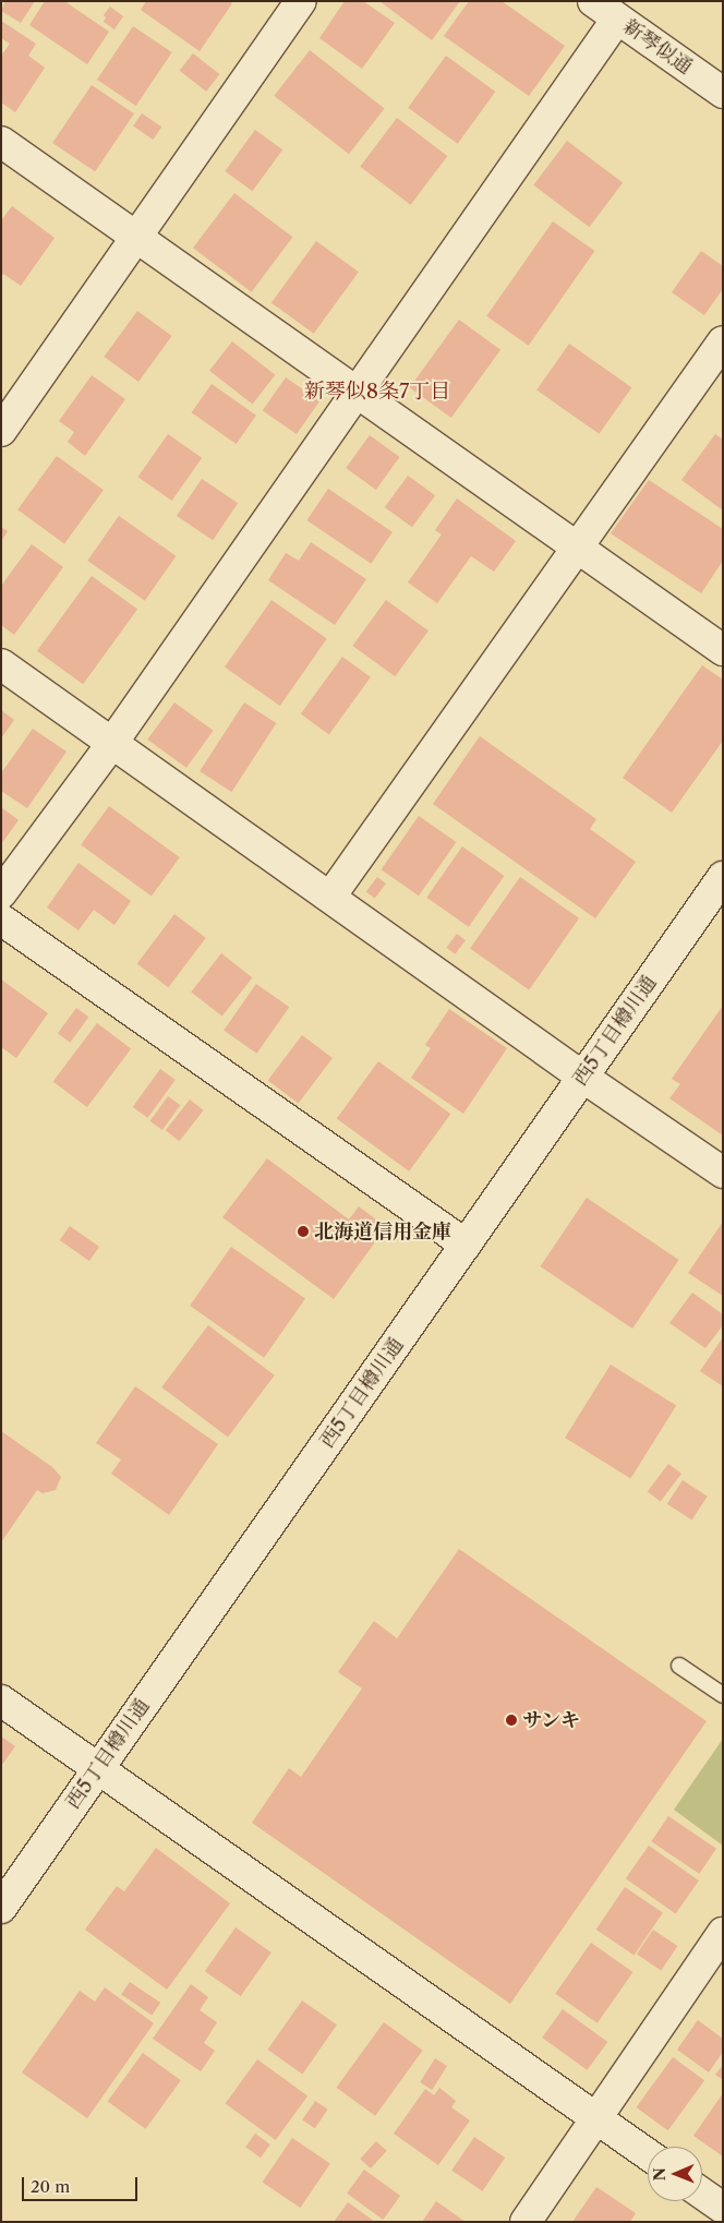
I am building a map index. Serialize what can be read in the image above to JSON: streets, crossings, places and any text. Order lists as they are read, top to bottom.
{
  "streets": {
    "street": ["新琴似通", "西5丁目樽川通"]
  },
  "districts": ["新琴似8条7丁目"],
  "places": ["北海道信用金庫", "サンキ"],
  "scale_bar": "20 m",
  "north": "left"
}
